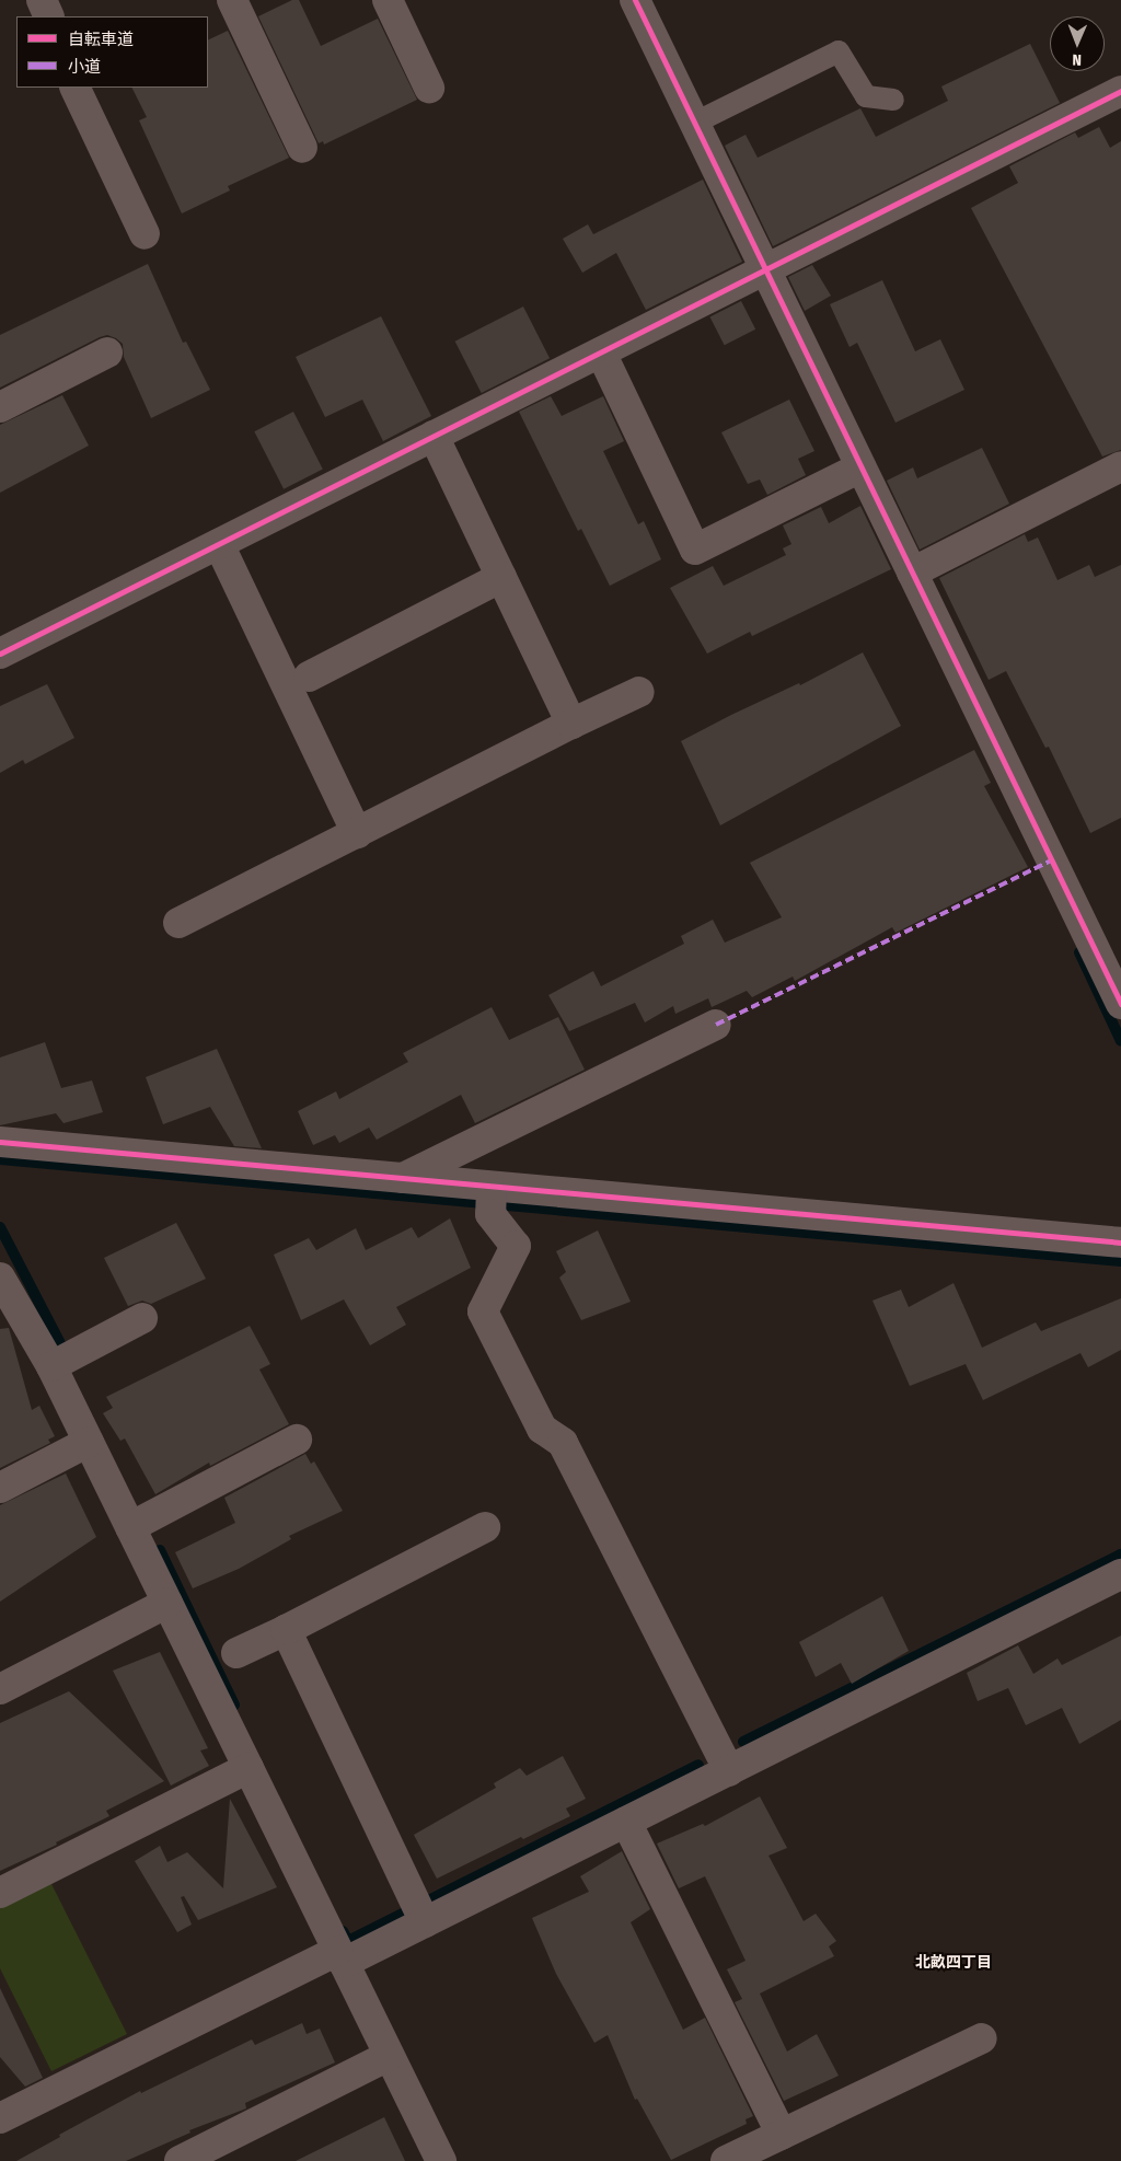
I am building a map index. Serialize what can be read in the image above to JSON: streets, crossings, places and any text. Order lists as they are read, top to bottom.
{
  "districts": ["北畝四丁目"],
  "legend": ["自転車道", "小道"],
  "north": "bottom"
}
